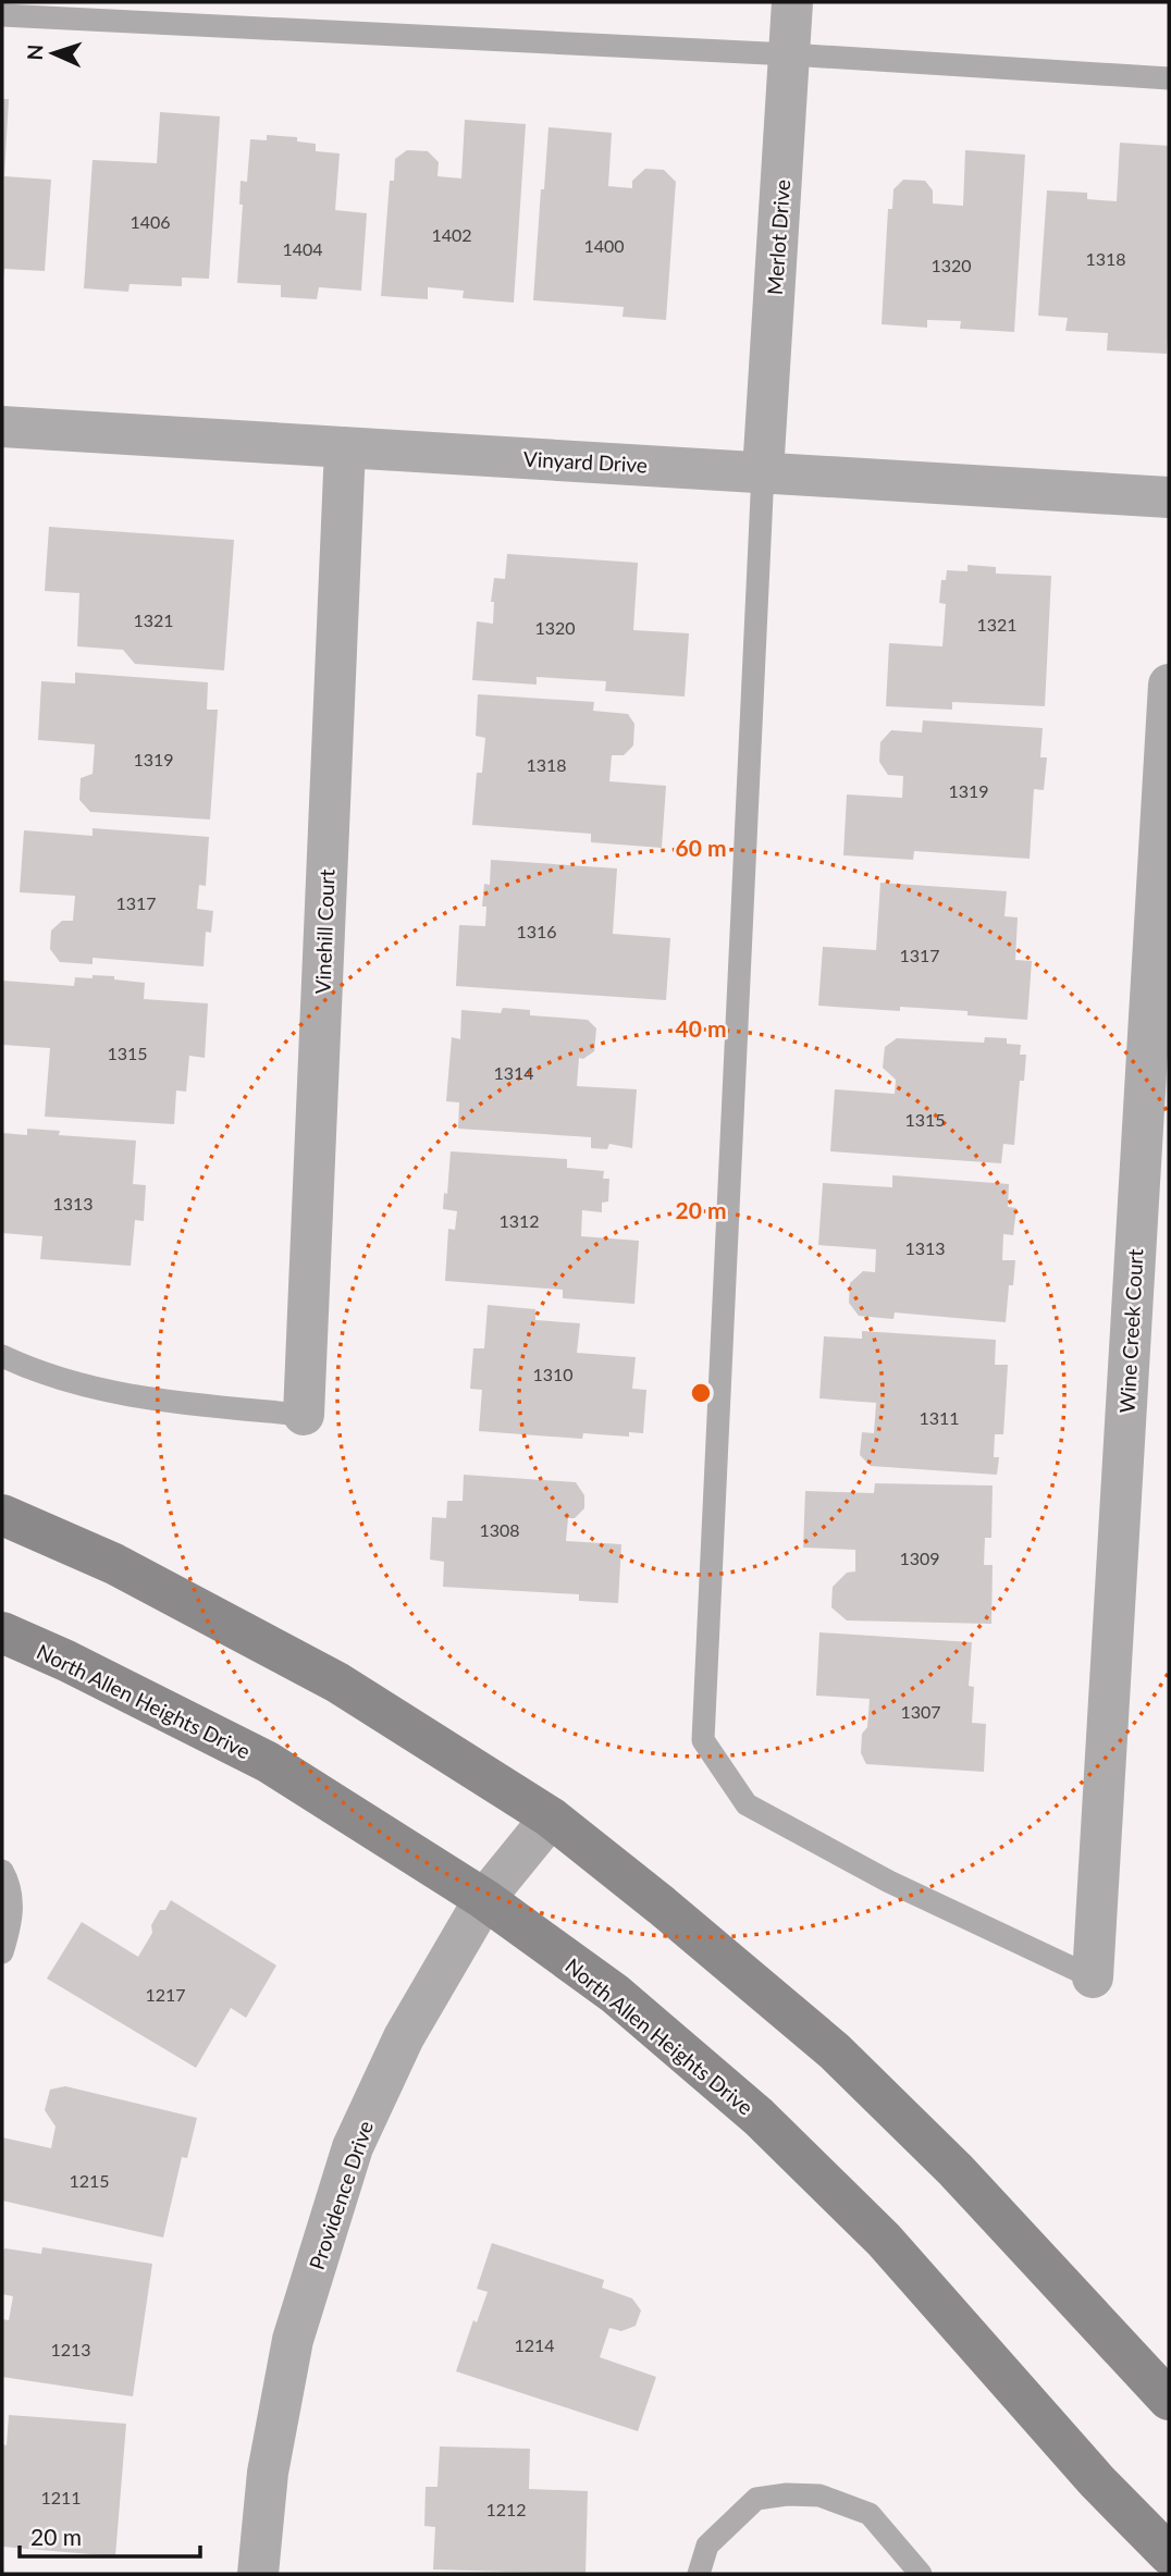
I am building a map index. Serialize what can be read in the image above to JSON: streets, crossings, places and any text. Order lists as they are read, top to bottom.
{
  "streets": {
    "main road": ["North Allen Heights Drive"],
    "street": [
      "Merlot Drive",
      "Vinyard Drive",
      "Vinehill Court",
      "Wine Creek Court",
      "Providence Drive"
    ]
  },
  "crossings": [
    ["Merlot Drive", "Vinyard Drive"],
    ["Vinyard Drive", "Vinehill Court"],
    ["North Allen Heights Drive", "Providence Drive"]
  ],
  "house_numbers": [
    "1406",
    "1402",
    "1400",
    "1404",
    "1318",
    "1320",
    "1321",
    "1321",
    "1320",
    "1319",
    "1318",
    "1319",
    "1317",
    "1316",
    "1317",
    "1315",
    "1314",
    "1315",
    "1313",
    "1312",
    "1313",
    "1310",
    "1311",
    "1308",
    "1309",
    "1307",
    "1217",
    "1215",
    "1214",
    "1213",
    "1211",
    "1212"
  ],
  "scale_bar": "20 m",
  "north": "left",
  "rings": ["60 m", "40 m", "20 m"]
}
